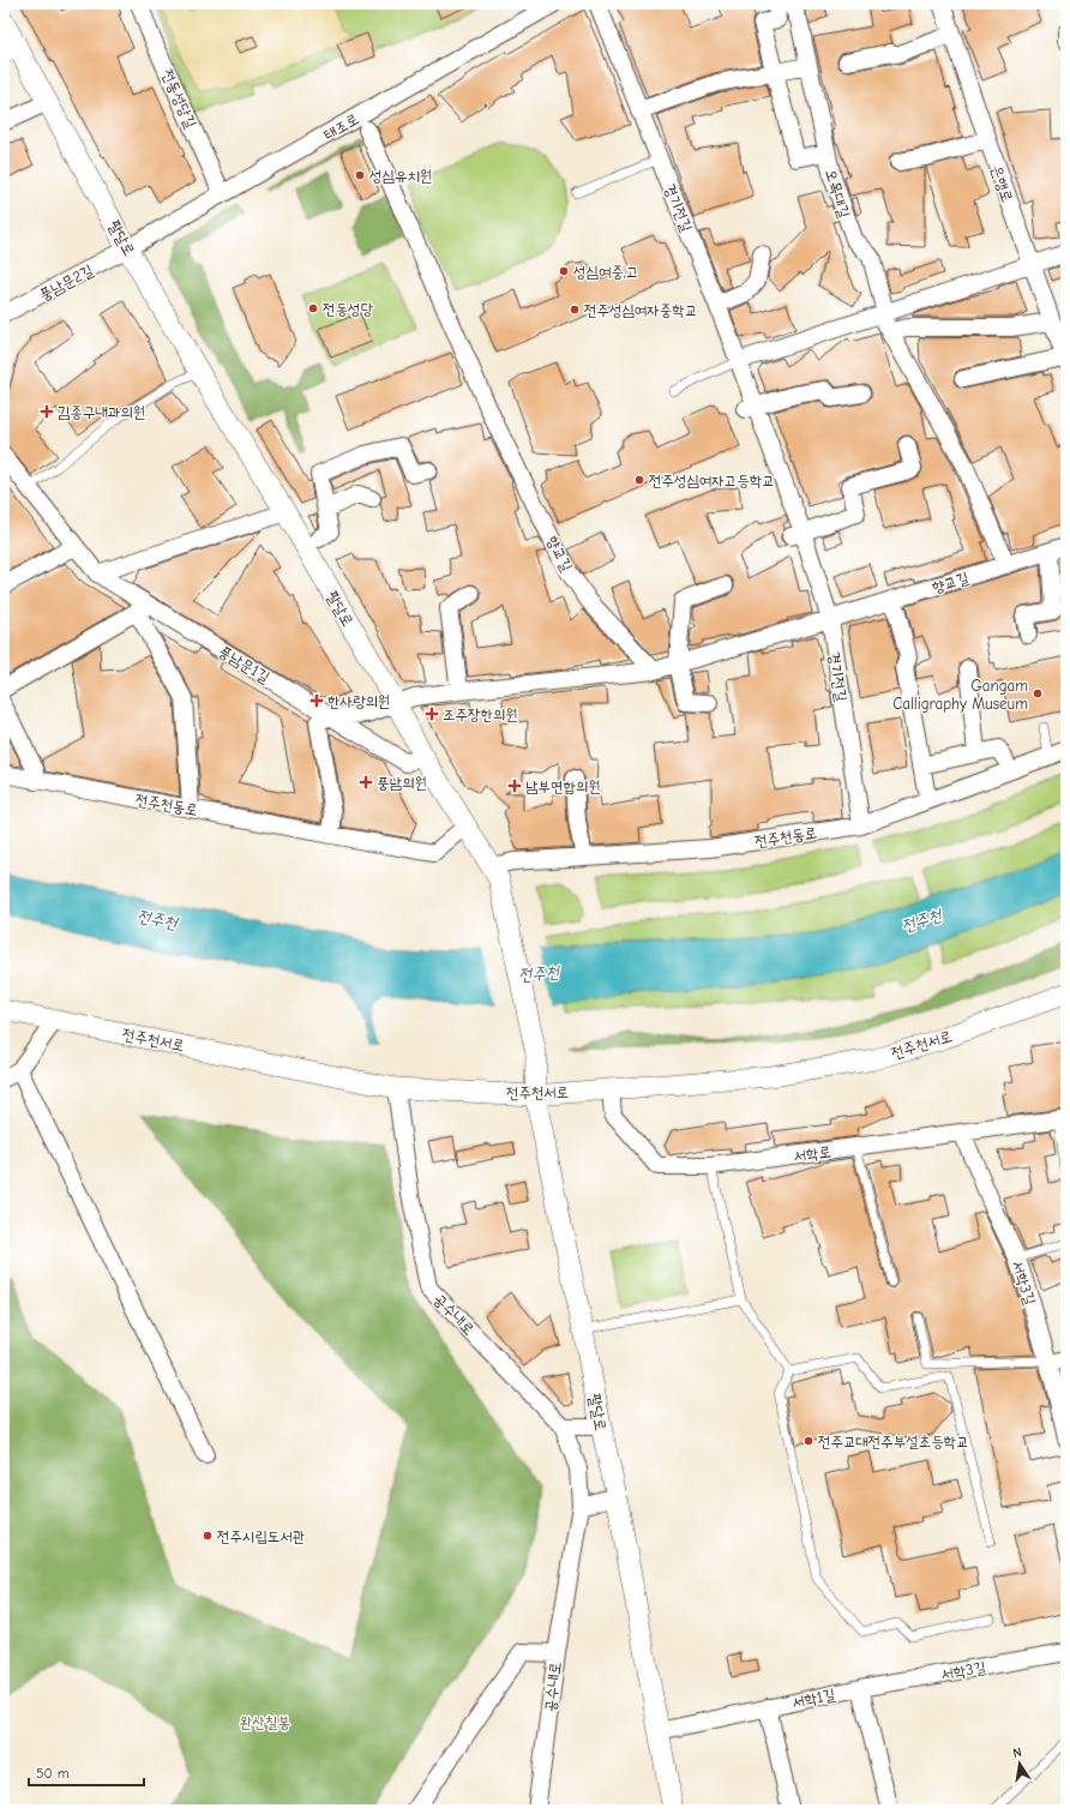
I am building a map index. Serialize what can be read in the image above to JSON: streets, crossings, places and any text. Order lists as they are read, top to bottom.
{
  "streets": {
    "street": [
      "전동성당길",
      "태조로",
      "은행로",
      "오목대길",
      "경기전길",
      "팔달로",
      "풍남문2길",
      "향교길",
      "풍남문1길",
      "전주천동로",
      "전주천서로",
      "서학로",
      "서학3길",
      "공수내로",
      "서학1길"
    ]
  },
  "crossings": [
    ["전동성당길", "태조로"],
    ["태조로", "팔달로"],
    ["태조로", "풍남문2길"],
    ["태조로", "향교길"],
    ["오목대길", "향교길"],
    ["경기전길", "향교길"],
    ["경기전길", "전주천동로"],
    ["팔달로", "풍남문2길"],
    ["팔달로", "향교길"],
    ["팔달로", "풍남문1길"],
    ["팔달로", "전주천동로"],
    ["팔달로", "전주천서로"],
    ["전주천서로", "서학로"],
    ["전주천서로", "공수내로"],
    ["서학로", "서학3길"],
    ["서학3길", "서학1길"]
  ],
  "water": ["전주천"],
  "parks": ["완산칠봉"],
  "places": {
    "other": [
      "성심유치원",
      "성심여중,고",
      "전동성당",
      "전주성심여자중학교",
      "전주성심여자고등학교",
      "Gangam Calligraphy Museum",
      "전주교대전주부설초등학교",
      "전주시립도서관"
    ],
    "health": [
      "김종구내과의원",
      "한사랑의원",
      "조주장한의원",
      "풍남의원",
      "남부연합의원"
    ]
  },
  "scale_bar": "50 m",
  "north": "top"
}
